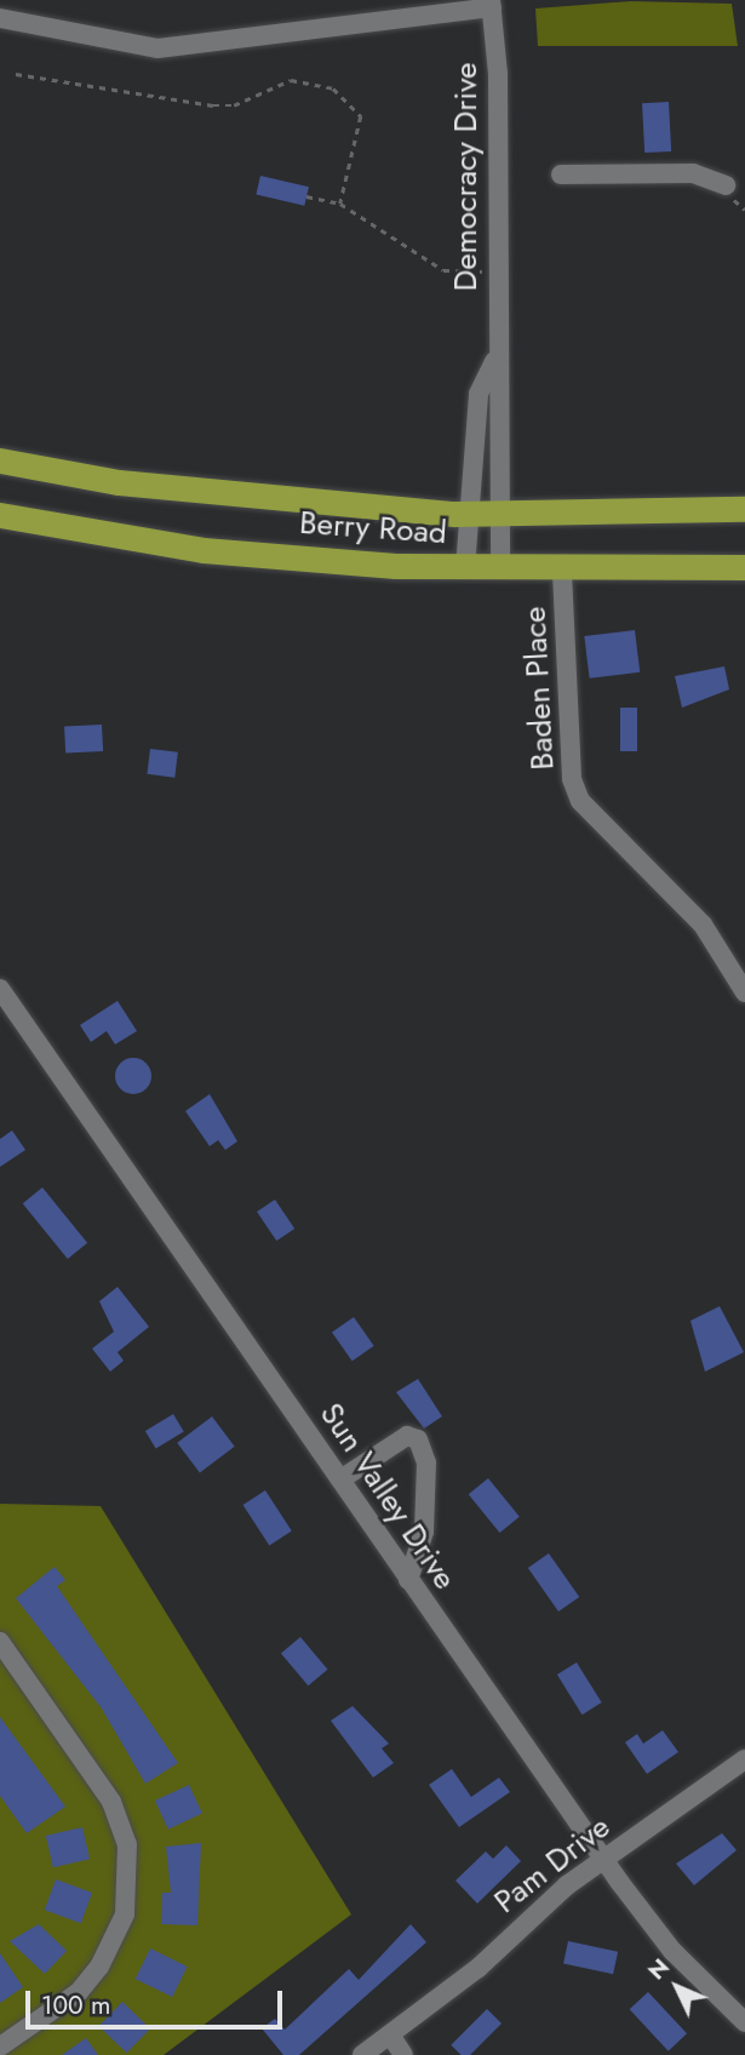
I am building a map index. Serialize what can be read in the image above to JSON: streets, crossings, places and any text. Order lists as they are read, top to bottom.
{
  "streets": {
    "highway": ["Berry Road"],
    "street": [
      "Democracy Drive",
      "Baden Place",
      "Sun Valley Drive",
      "Pam Drive"
    ]
  },
  "crossings": [
    ["Democracy Drive", "Berry Road"],
    ["Berry Road", "Baden Place"],
    ["Sun Valley Drive", "Pam Drive"]
  ],
  "scale_bar": "100 m",
  "north": "top left"
}
